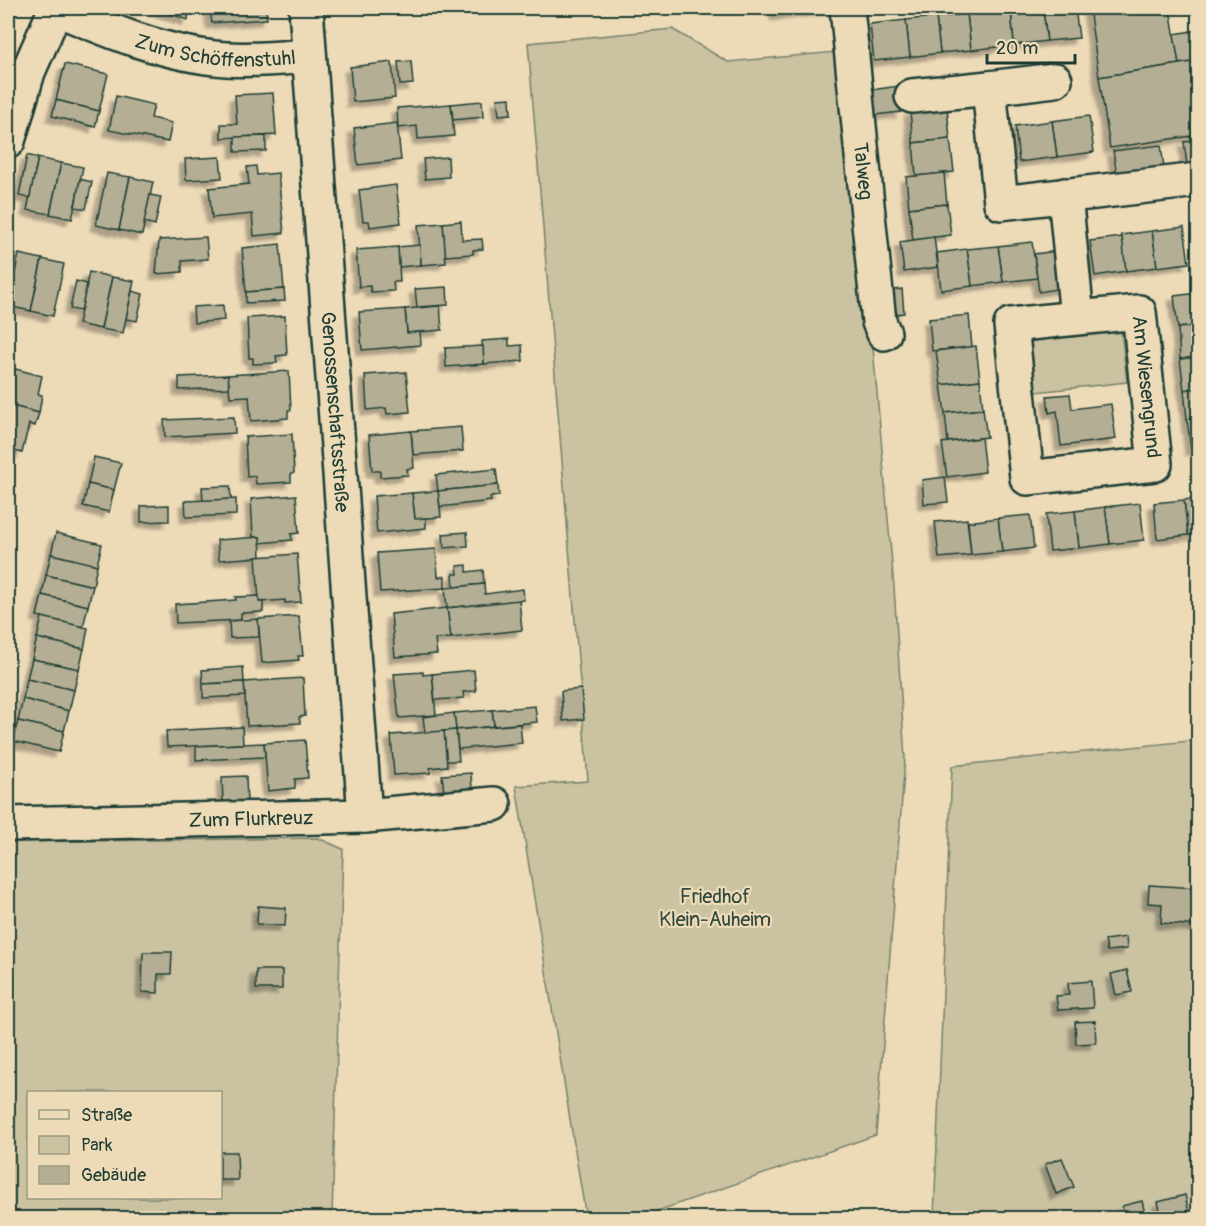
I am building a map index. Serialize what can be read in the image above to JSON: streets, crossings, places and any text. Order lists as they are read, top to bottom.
{
  "streets": {
    "street": [
      "Zum Schöffenstuhl",
      "Talweg",
      "Am Wiesengrund",
      "Genossenschaftsstraße",
      "Zum Flurkreuz"
    ]
  },
  "crossings": [
    ["Zum Schöffenstuhl", "Genossenschaftsstraße"],
    ["Genossenschaftsstraße", "Zum Flurkreuz"]
  ],
  "parks": ["Friedhof Klein-Auheim"],
  "legend": ["Straße", "Park", "Gebäude"],
  "scale_bar": "20 m"
}
